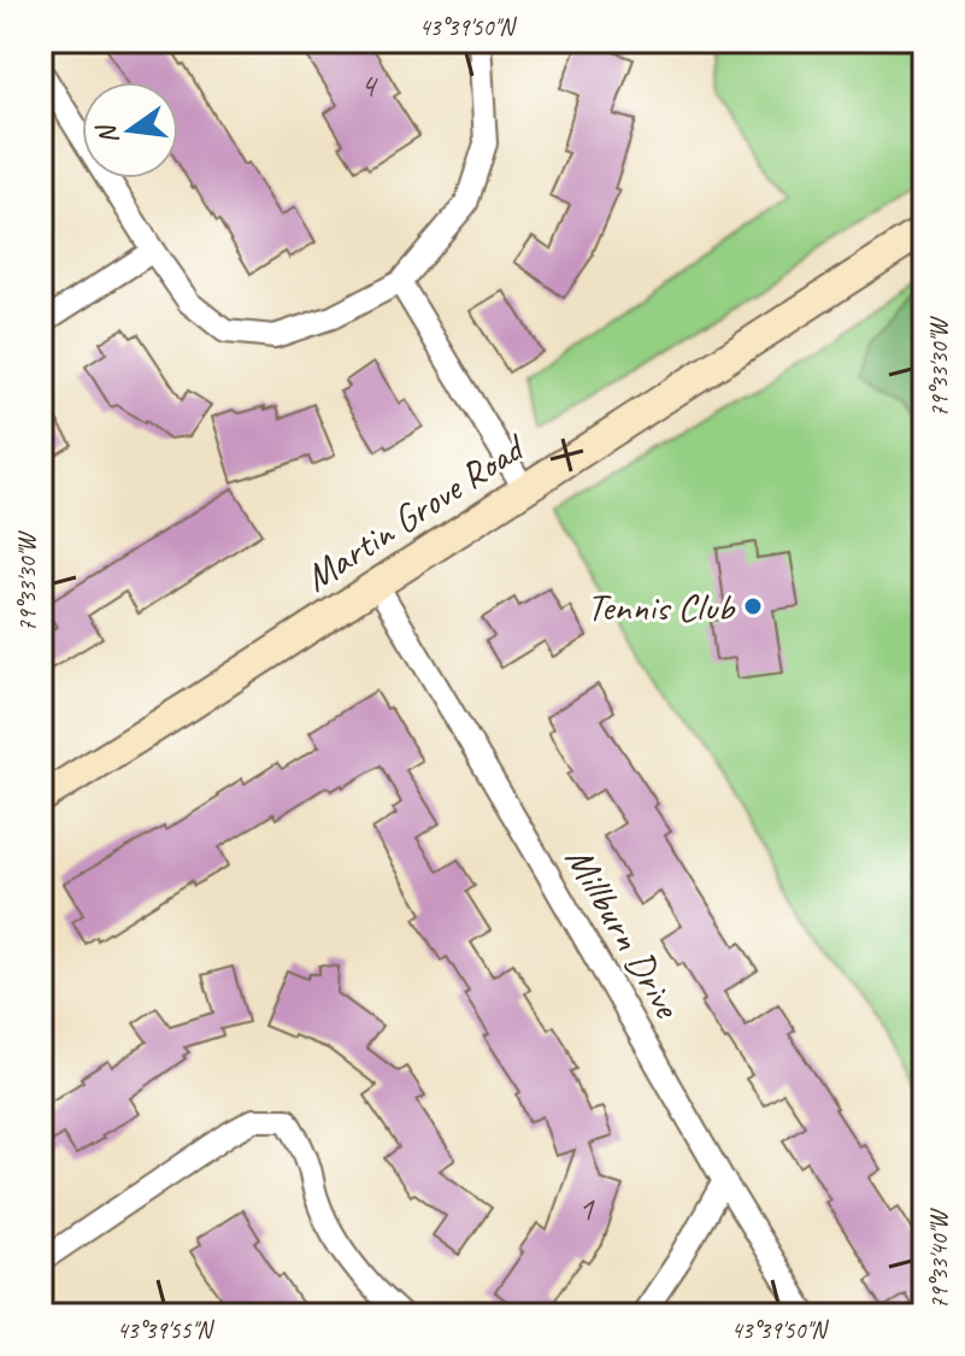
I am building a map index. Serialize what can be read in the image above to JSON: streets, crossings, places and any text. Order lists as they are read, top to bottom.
{
  "streets": {
    "main road": ["Martin Grove Road"],
    "street": ["Millburn Drive"]
  },
  "crossings": [
    ["Martin Grove Road", "Millburn Drive"]
  ],
  "places": ["Tennis Club"],
  "house_numbers": ["4", "1"],
  "north": "left",
  "coordinates": [
    "43°39'50\"N",
    "79°33'30\"W",
    "79°33'40\"W",
    "43°39'55\"N"
  ]
}
